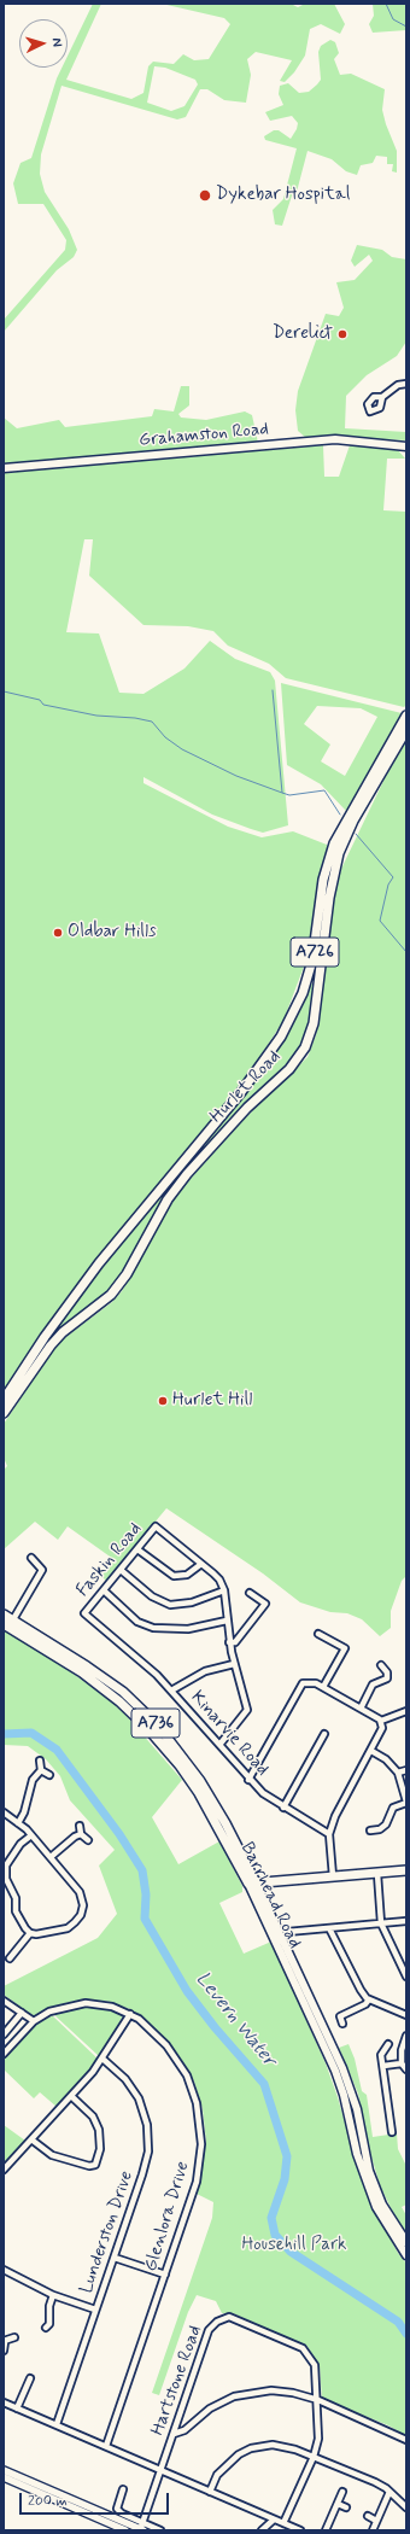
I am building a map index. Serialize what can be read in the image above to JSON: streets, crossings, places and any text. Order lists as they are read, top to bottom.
{
  "streets": {
    "main road": [
      "Grahamston Road",
      "A726",
      "Hurlet Road",
      "A736",
      "Barrhead Road"
    ],
    "street": [
      "Faskin Road",
      "Kinarvie Road",
      "Glenlora Drive",
      "Lunderston Drive",
      "Hartstone Road"
    ]
  },
  "crossings": [
    ["Faskin Road", "Kinarvie Road"]
  ],
  "water": ["Levern Water"],
  "parks": ["Househill Park"],
  "places": [
    "Dykebar Hospital",
    "Derelict",
    "Oldbar Hills",
    "Hurlet Hill"
  ],
  "scale_bar": "200 m",
  "north": "right"
}
